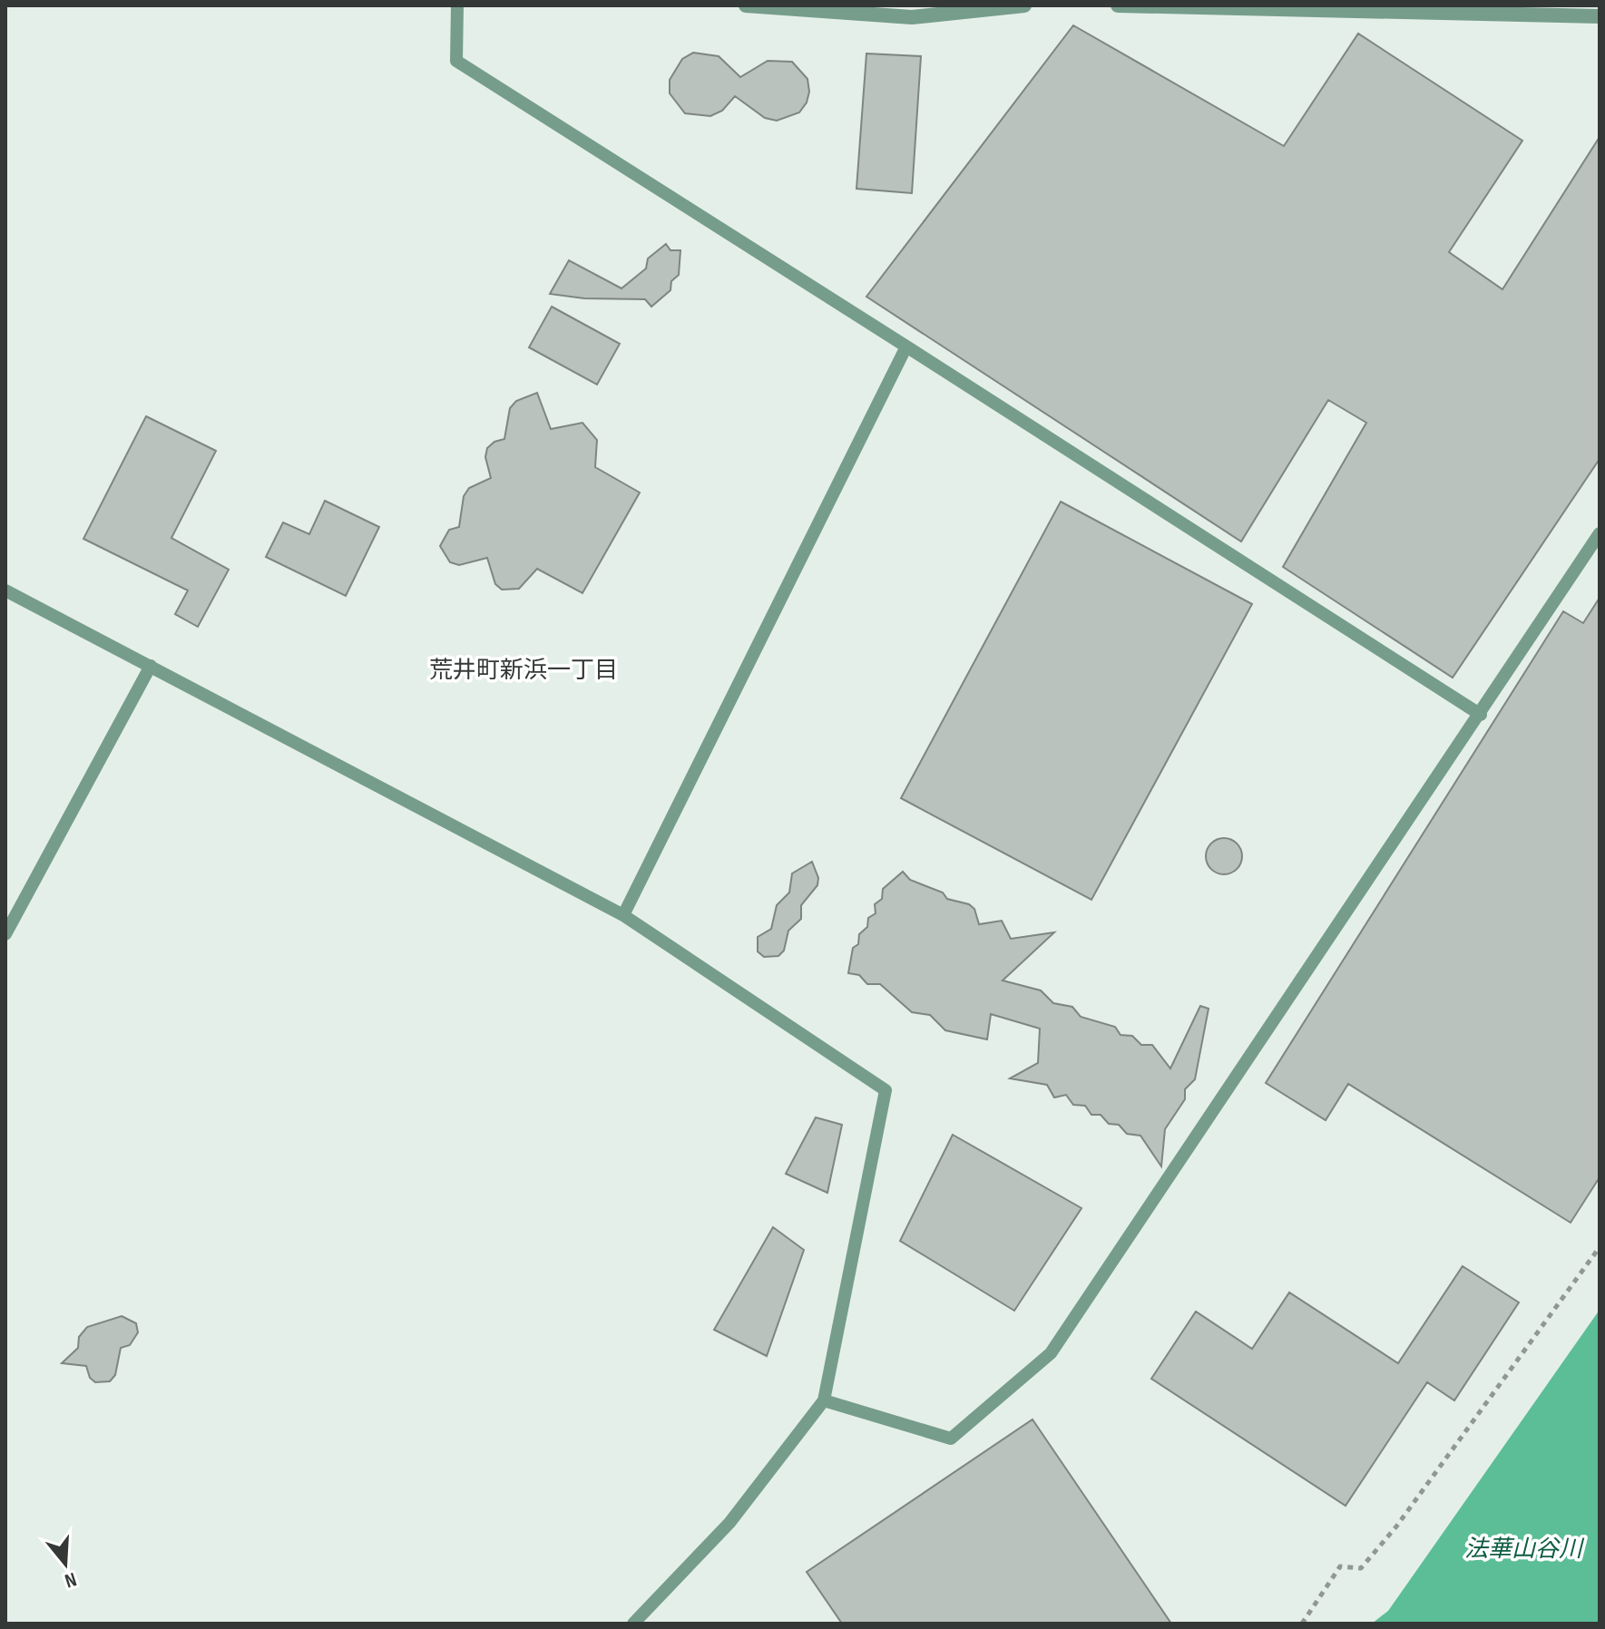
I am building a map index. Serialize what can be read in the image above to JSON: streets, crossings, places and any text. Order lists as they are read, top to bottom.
{
  "districts": ["荒井町新浜一丁目"],
  "water": ["法華山谷川"],
  "north": "bottom"
}
